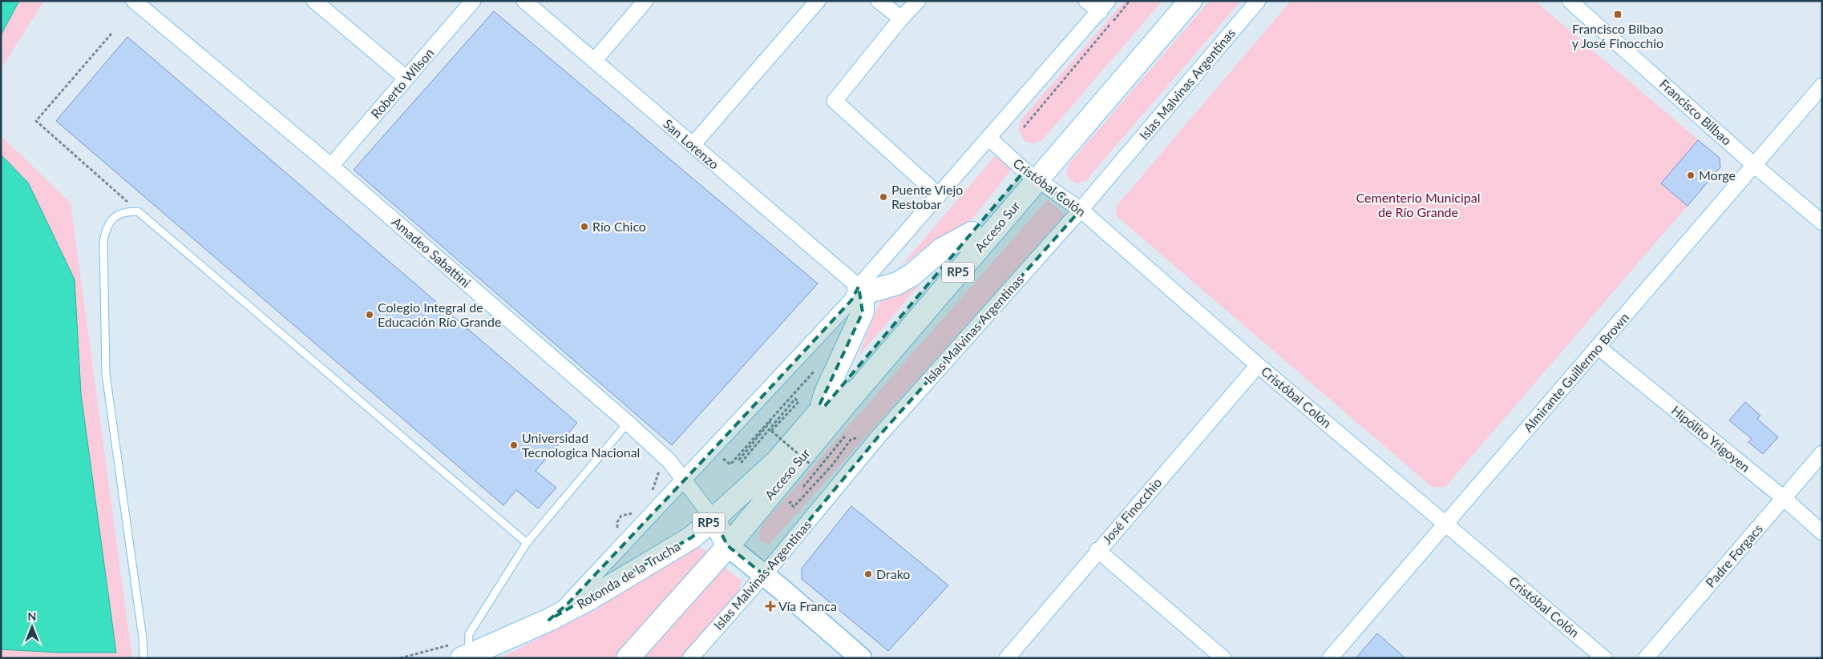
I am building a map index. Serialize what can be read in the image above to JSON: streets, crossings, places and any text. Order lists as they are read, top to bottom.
{
  "streets": {
    "main road": ["Acceso Sur", "RP5", "Rotonda de la Trucha"],
    "street": [
      "Roberto Wilson",
      "Islas Malvinas Argentinas",
      "Francisco Bilbao",
      "San Lorenzo",
      "Cristóbal Colón",
      "Amadeo Sabattini",
      "Almirante Guillermo Brown",
      "Hipólito Yrigoyen",
      "José Finocchio",
      "Padre Forgacs"
    ]
  },
  "crossings": [
    ["Roberto Wilson", "Amadeo Sabattini"],
    ["Islas Malvinas Argentinas", "Cristóbal Colón"],
    ["Francisco Bilbao", "Almirante Guillermo Brown"],
    ["Cristóbal Colón", "Acceso Sur"],
    ["Cristóbal Colón", "Almirante Guillermo Brown"],
    ["Cristóbal Colón", "José Finocchio"],
    ["Acceso Sur", "Amadeo Sabattini"],
    ["Acceso Sur", "RP5"],
    ["Acceso Sur", "Rotonda de la Trucha"],
    ["Amadeo Sabattini", "RP5"],
    ["Amadeo Sabattini", "Rotonda de la Trucha"],
    ["RP5", "Rotonda de la Trucha"],
    ["Almirante Guillermo Brown", "Hipólito Yrigoyen"],
    ["Hipólito Yrigoyen", "Padre Forgacs"]
  ],
  "parks": ["Cementerio Municipal de Río Grande"],
  "places": {
    "transit": ["Francisco Bilbao y José Finocchio"],
    "other": [
      "Morge",
      "Puente Viejo Restobar",
      "Río Chico",
      "Colegio Integral de Educación Río Grande",
      "Universidad Tecnologica Nacional",
      "Drako"
    ],
    "health": ["Vía Franca"]
  },
  "north": "top"
}
